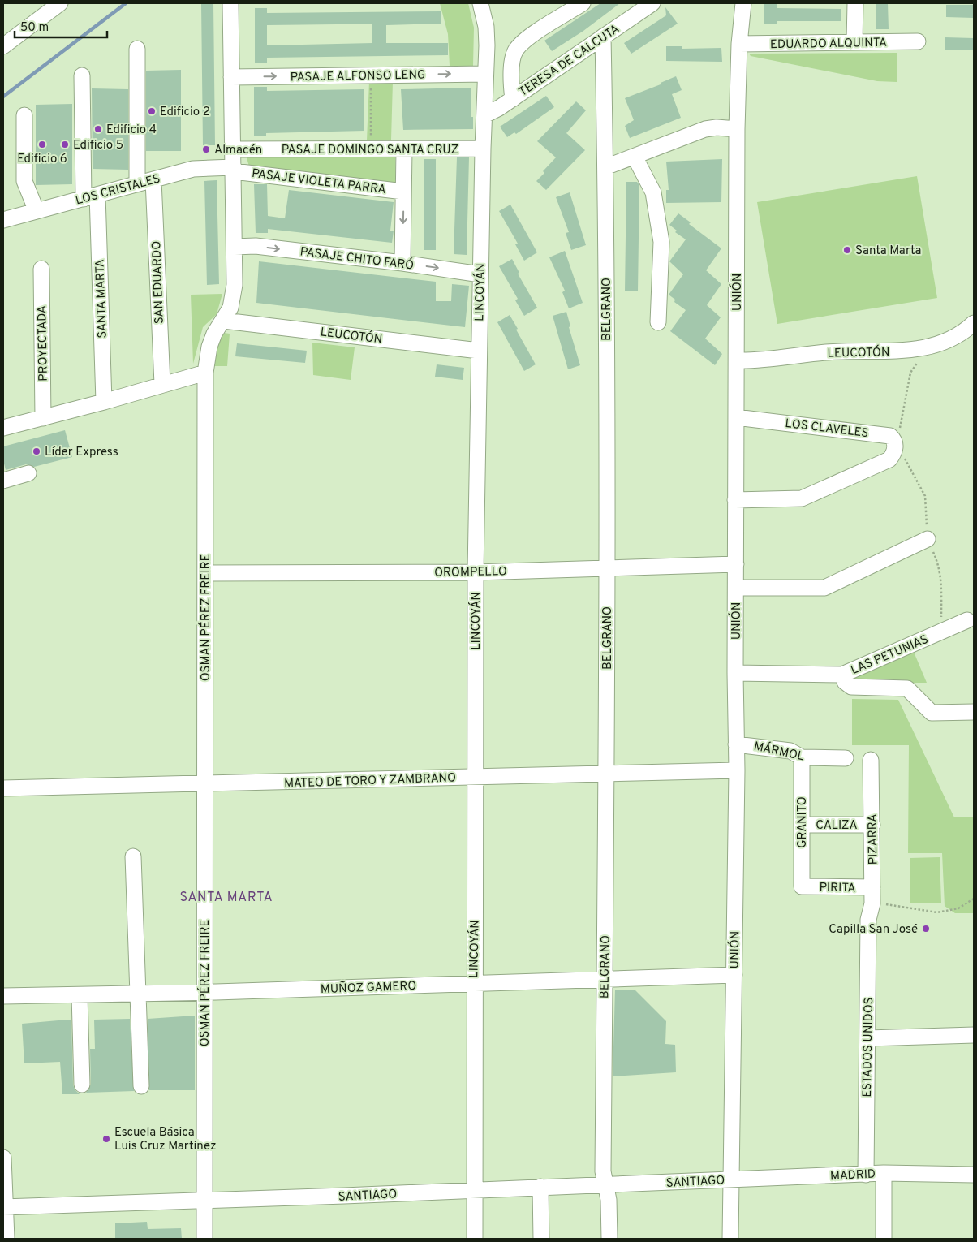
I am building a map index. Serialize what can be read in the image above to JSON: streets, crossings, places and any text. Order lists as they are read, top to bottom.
{
  "streets": {
    "street": [
      "EDUARDO ALQUINTA",
      "TERESA DE CALCUTA",
      "PASAJE ALFONSO LENG",
      "PASAJE DOMINGO SANTA CRUZ",
      "PASAJE VIOLETA PARRA",
      "LOS CRISTALES",
      "PASAJE CHITO FARÓ",
      "SAN EDUARDO",
      "LINCOYÁN",
      "UNIÓN",
      "SANTA MARTA",
      "BELGRANO",
      "LEUCOTÓN",
      "PROYECTADA",
      "LOS CLAVELES",
      "OROMPELLO",
      "OSMAN PÉREZ FREIRE",
      "LAS PETUNIAS",
      "MÁRMOL",
      "MATEO DE TORO Y ZAMBRANO",
      "GRANITO",
      "CALIZA",
      "PIZARRA",
      "PIRITA",
      "MUÑOZ GAMERO",
      "ESTADOS UNIDOS",
      "MADRID",
      "SANTIAGO"
    ]
  },
  "crossings": [
    ["EDUARDO ALQUINTA", "UNIÓN"],
    ["TERESA DE CALCUTA", "LINCOYÁN"],
    ["TERESA DE CALCUTA", "BELGRANO"],
    ["PASAJE ALFONSO LENG", "LINCOYÁN"],
    ["PASAJE ALFONSO LENG", "OSMAN PÉREZ FREIRE"],
    ["PASAJE DOMINGO SANTA CRUZ", "LINCOYÁN"],
    ["PASAJE DOMINGO SANTA CRUZ", "OSMAN PÉREZ FREIRE"],
    ["PASAJE VIOLETA PARRA", "LOS CRISTALES"],
    ["PASAJE VIOLETA PARRA", "OSMAN PÉREZ FREIRE"],
    ["LOS CRISTALES", "SAN EDUARDO"],
    ["LOS CRISTALES", "SANTA MARTA"],
    ["LOS CRISTALES", "OSMAN PÉREZ FREIRE"],
    ["PASAJE CHITO FARÓ", "LINCOYÁN"],
    ["PASAJE CHITO FARÓ", "OSMAN PÉREZ FREIRE"],
    ["LINCOYÁN", "LEUCOTÓN"],
    ["LINCOYÁN", "OROMPELLO"],
    ["LINCOYÁN", "MATEO DE TORO Y ZAMBRANO"],
    ["LINCOYÁN", "MUÑOZ GAMERO"],
    ["LINCOYÁN", "SANTIAGO"],
    ["UNIÓN", "LEUCOTÓN"],
    ["UNIÓN", "LOS CLAVELES"],
    ["UNIÓN", "OROMPELLO"],
    ["UNIÓN", "LAS PETUNIAS"],
    ["UNIÓN", "MÁRMOL"],
    ["UNIÓN", "MATEO DE TORO Y ZAMBRANO"],
    ["UNIÓN", "MUÑOZ GAMERO"],
    ["UNIÓN", "MADRID"],
    ["UNIÓN", "SANTIAGO"],
    ["BELGRANO", "OROMPELLO"],
    ["BELGRANO", "MATEO DE TORO Y ZAMBRANO"],
    ["BELGRANO", "MUÑOZ GAMERO"],
    ["BELGRANO", "SANTIAGO"],
    ["LEUCOTÓN", "OSMAN PÉREZ FREIRE"],
    ["OROMPELLO", "OSMAN PÉREZ FREIRE"],
    ["OSMAN PÉREZ FREIRE", "MATEO DE TORO Y ZAMBRANO"],
    ["OSMAN PÉREZ FREIRE", "MUÑOZ GAMERO"],
    ["OSMAN PÉREZ FREIRE", "SANTIAGO"],
    ["MÁRMOL", "GRANITO"],
    ["GRANITO", "CALIZA"],
    ["GRANITO", "PIRITA"],
    ["CALIZA", "PIZARRA"],
    ["PIZARRA", "PIRITA"],
    ["PIZARRA", "ESTADOS UNIDOS"],
    ["ESTADOS UNIDOS", "MADRID"],
    ["MADRID", "SANTIAGO"]
  ],
  "one_way": ["PASAJE ALFONSO LENG", "PASAJE CHITO FARÓ"],
  "districts": ["SANTA MARTA"],
  "places": [
    "Edificio 2",
    "Edificio 4",
    "Edificio 6",
    "Edificio 5",
    "Almacén",
    "Santa Marta",
    "Líder Express",
    "Capilla San José",
    "Escuela Básica Luis Cruz Martínez"
  ],
  "scale_bar": "50 m"
}
